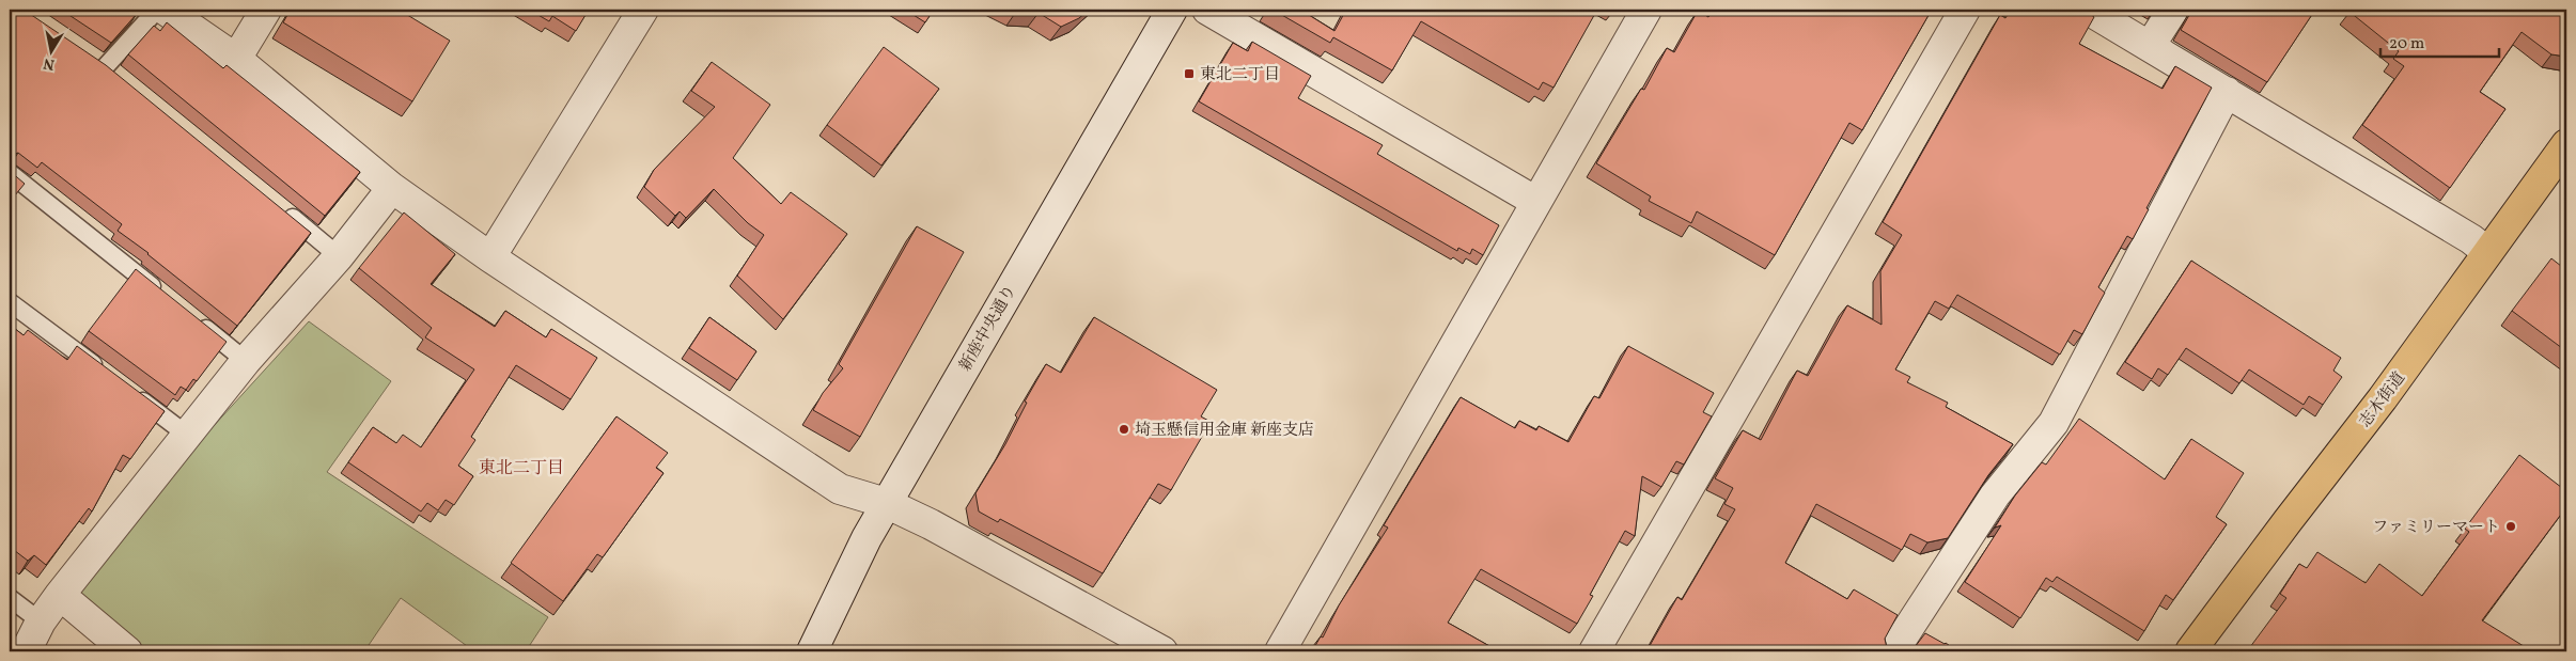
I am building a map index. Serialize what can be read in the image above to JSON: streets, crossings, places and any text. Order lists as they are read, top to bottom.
{
  "streets": {
    "main road": ["志木街道"],
    "street": ["新座中央通り"]
  },
  "districts": ["東北二丁目"],
  "places": {
    "transit": ["東北二丁目"],
    "other": ["埼玉懸信用金庫 新座支店", "ファミリーマート"]
  },
  "scale_bar": "20 m",
  "north": "bottom"
}
